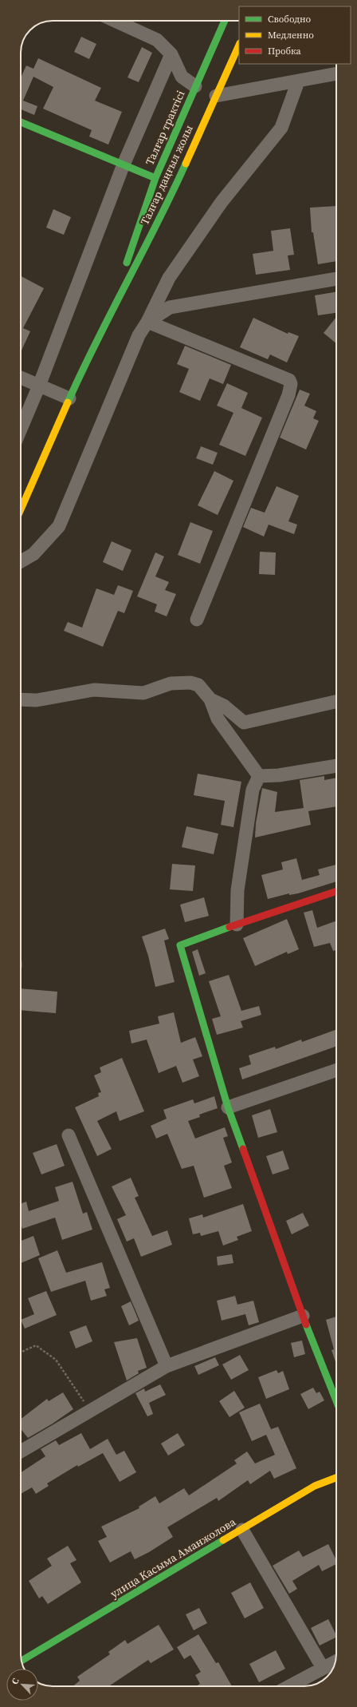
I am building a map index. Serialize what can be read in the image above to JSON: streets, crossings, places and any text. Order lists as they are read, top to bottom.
{
  "streets": {
    "main road": ["Талғар трактісі", "Талғар даңғыл жолы", "улица Касыма Аманжолова"]
  },
  "crossings": [
    ["Талғар трактісі", "Талғар даңғыл жолы"]
  ],
  "legend": ["Свободно", "Медленно", "Пробка"],
  "north": "top left"
}
